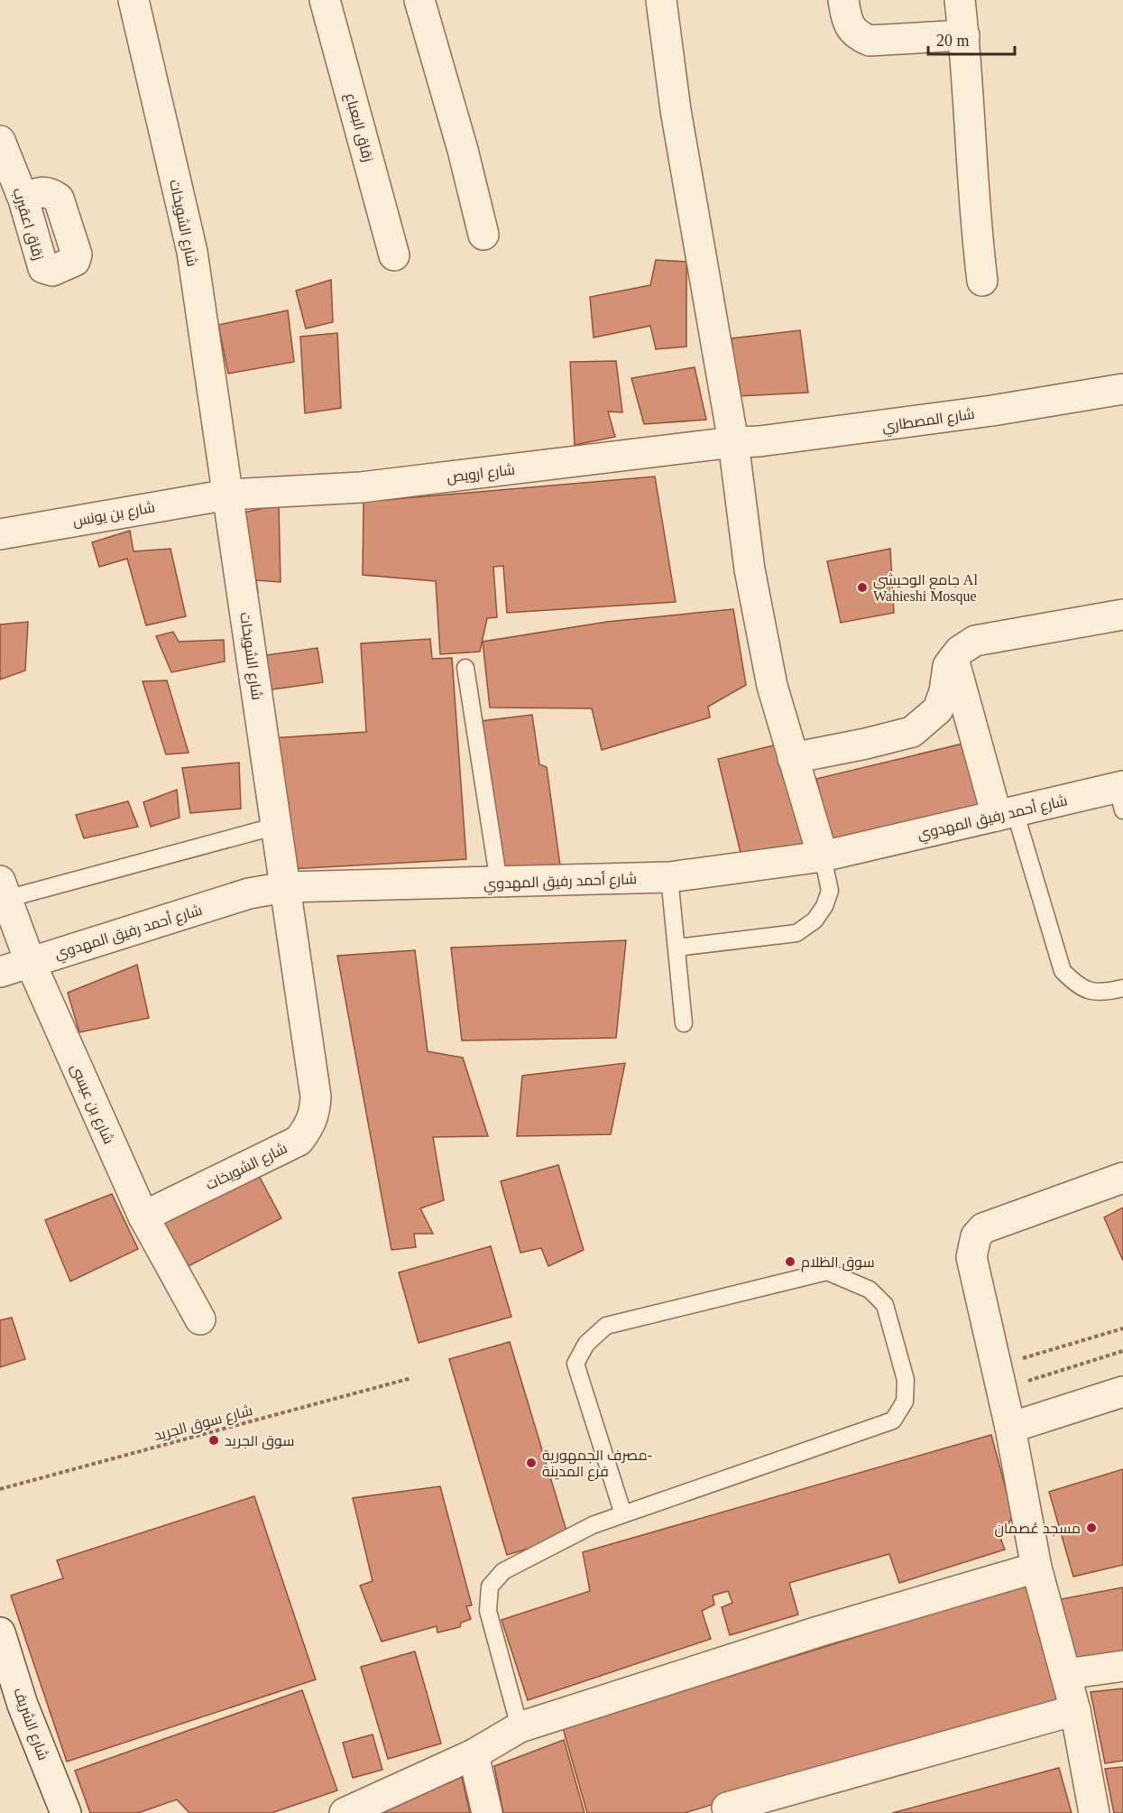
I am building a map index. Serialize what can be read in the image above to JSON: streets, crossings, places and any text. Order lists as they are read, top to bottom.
{
  "streets": {
    "street": [
      "زقاق البعباع",
      "شارع الشويخات",
      "زقاق اعقيرب",
      "شارع المصطاري",
      "شارع ارويص",
      "شارع بن يونس",
      "شارع أحمد رفيق المهدوي",
      "شارع بن عيسى",
      "شارع الشريف"
    ],
    "path": ["شارع سوق الجريد"]
  },
  "crossings": [
    ["شارع الشويخات", "شارع ارويص"],
    ["شارع الشويخات", "شارع بن يونس"],
    ["شارع الشويخات", "شارع أحمد رفيق المهدوي"],
    ["شارع الشويخات", "شارع بن عيسى"],
    ["شارع المصطاري", "شارع ارويص"],
    ["شارع ارويص", "شارع بن يونس"],
    ["شارع أحمد رفيق المهدوي", "شارع بن عيسى"]
  ],
  "places": [
    "جامع الوحيشي Al Wahieshi Mosque",
    "سوق الظلام",
    "سوق الجريد",
    "مصرف الجمهورية- فرع المدينة",
    "مسجد عُصمان"
  ],
  "scale_bar": "20 m"
}
